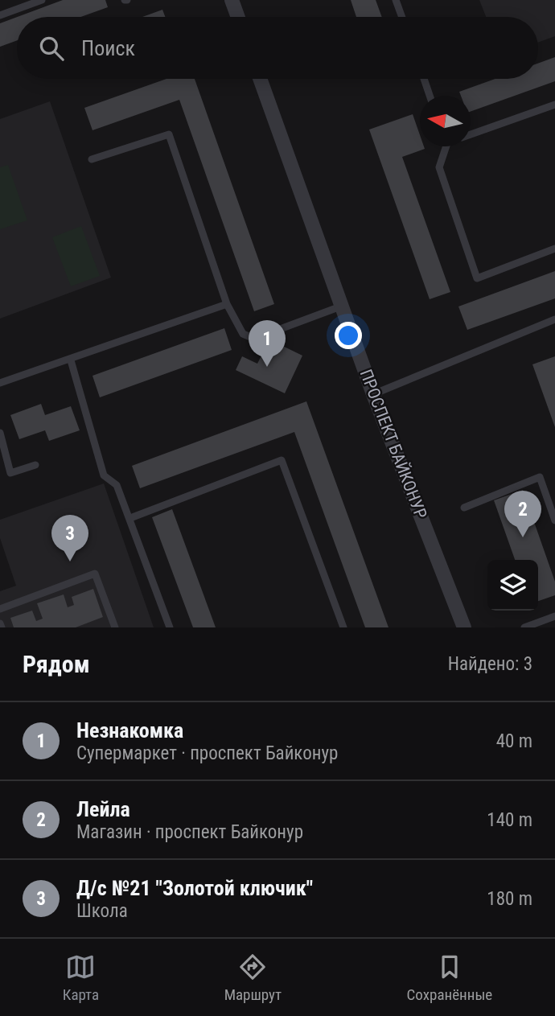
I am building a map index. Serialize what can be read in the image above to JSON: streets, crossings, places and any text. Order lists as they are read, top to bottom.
{
  "streets": {
    "street": ["ПРОСПЕКТ БАЙКОНУР"]
  },
  "north": "left",
  "page": {
    "search": "Поиск",
    "pins": ["1", "2", "3"],
    "heading": ["Рядом", "Найдено: 3"],
    "list": [
      {
        "mark": "1",
        "name": "Незнакомка",
        "note": "Супермаркет · проспект Байконур",
        "value": "40 m"
      },
      {
        "mark": "2",
        "name": "Лейла",
        "note": "Магазин · проспект Байконур",
        "value": "140 m"
      },
      {
        "mark": "3",
        "name": "Д/c №21 \"Золотой ключик\"",
        "note": "Школа",
        "value": "180 m"
      }
    ],
    "nav": ["Карта", "Маршрут", "Сохранённые"]
  }
}
